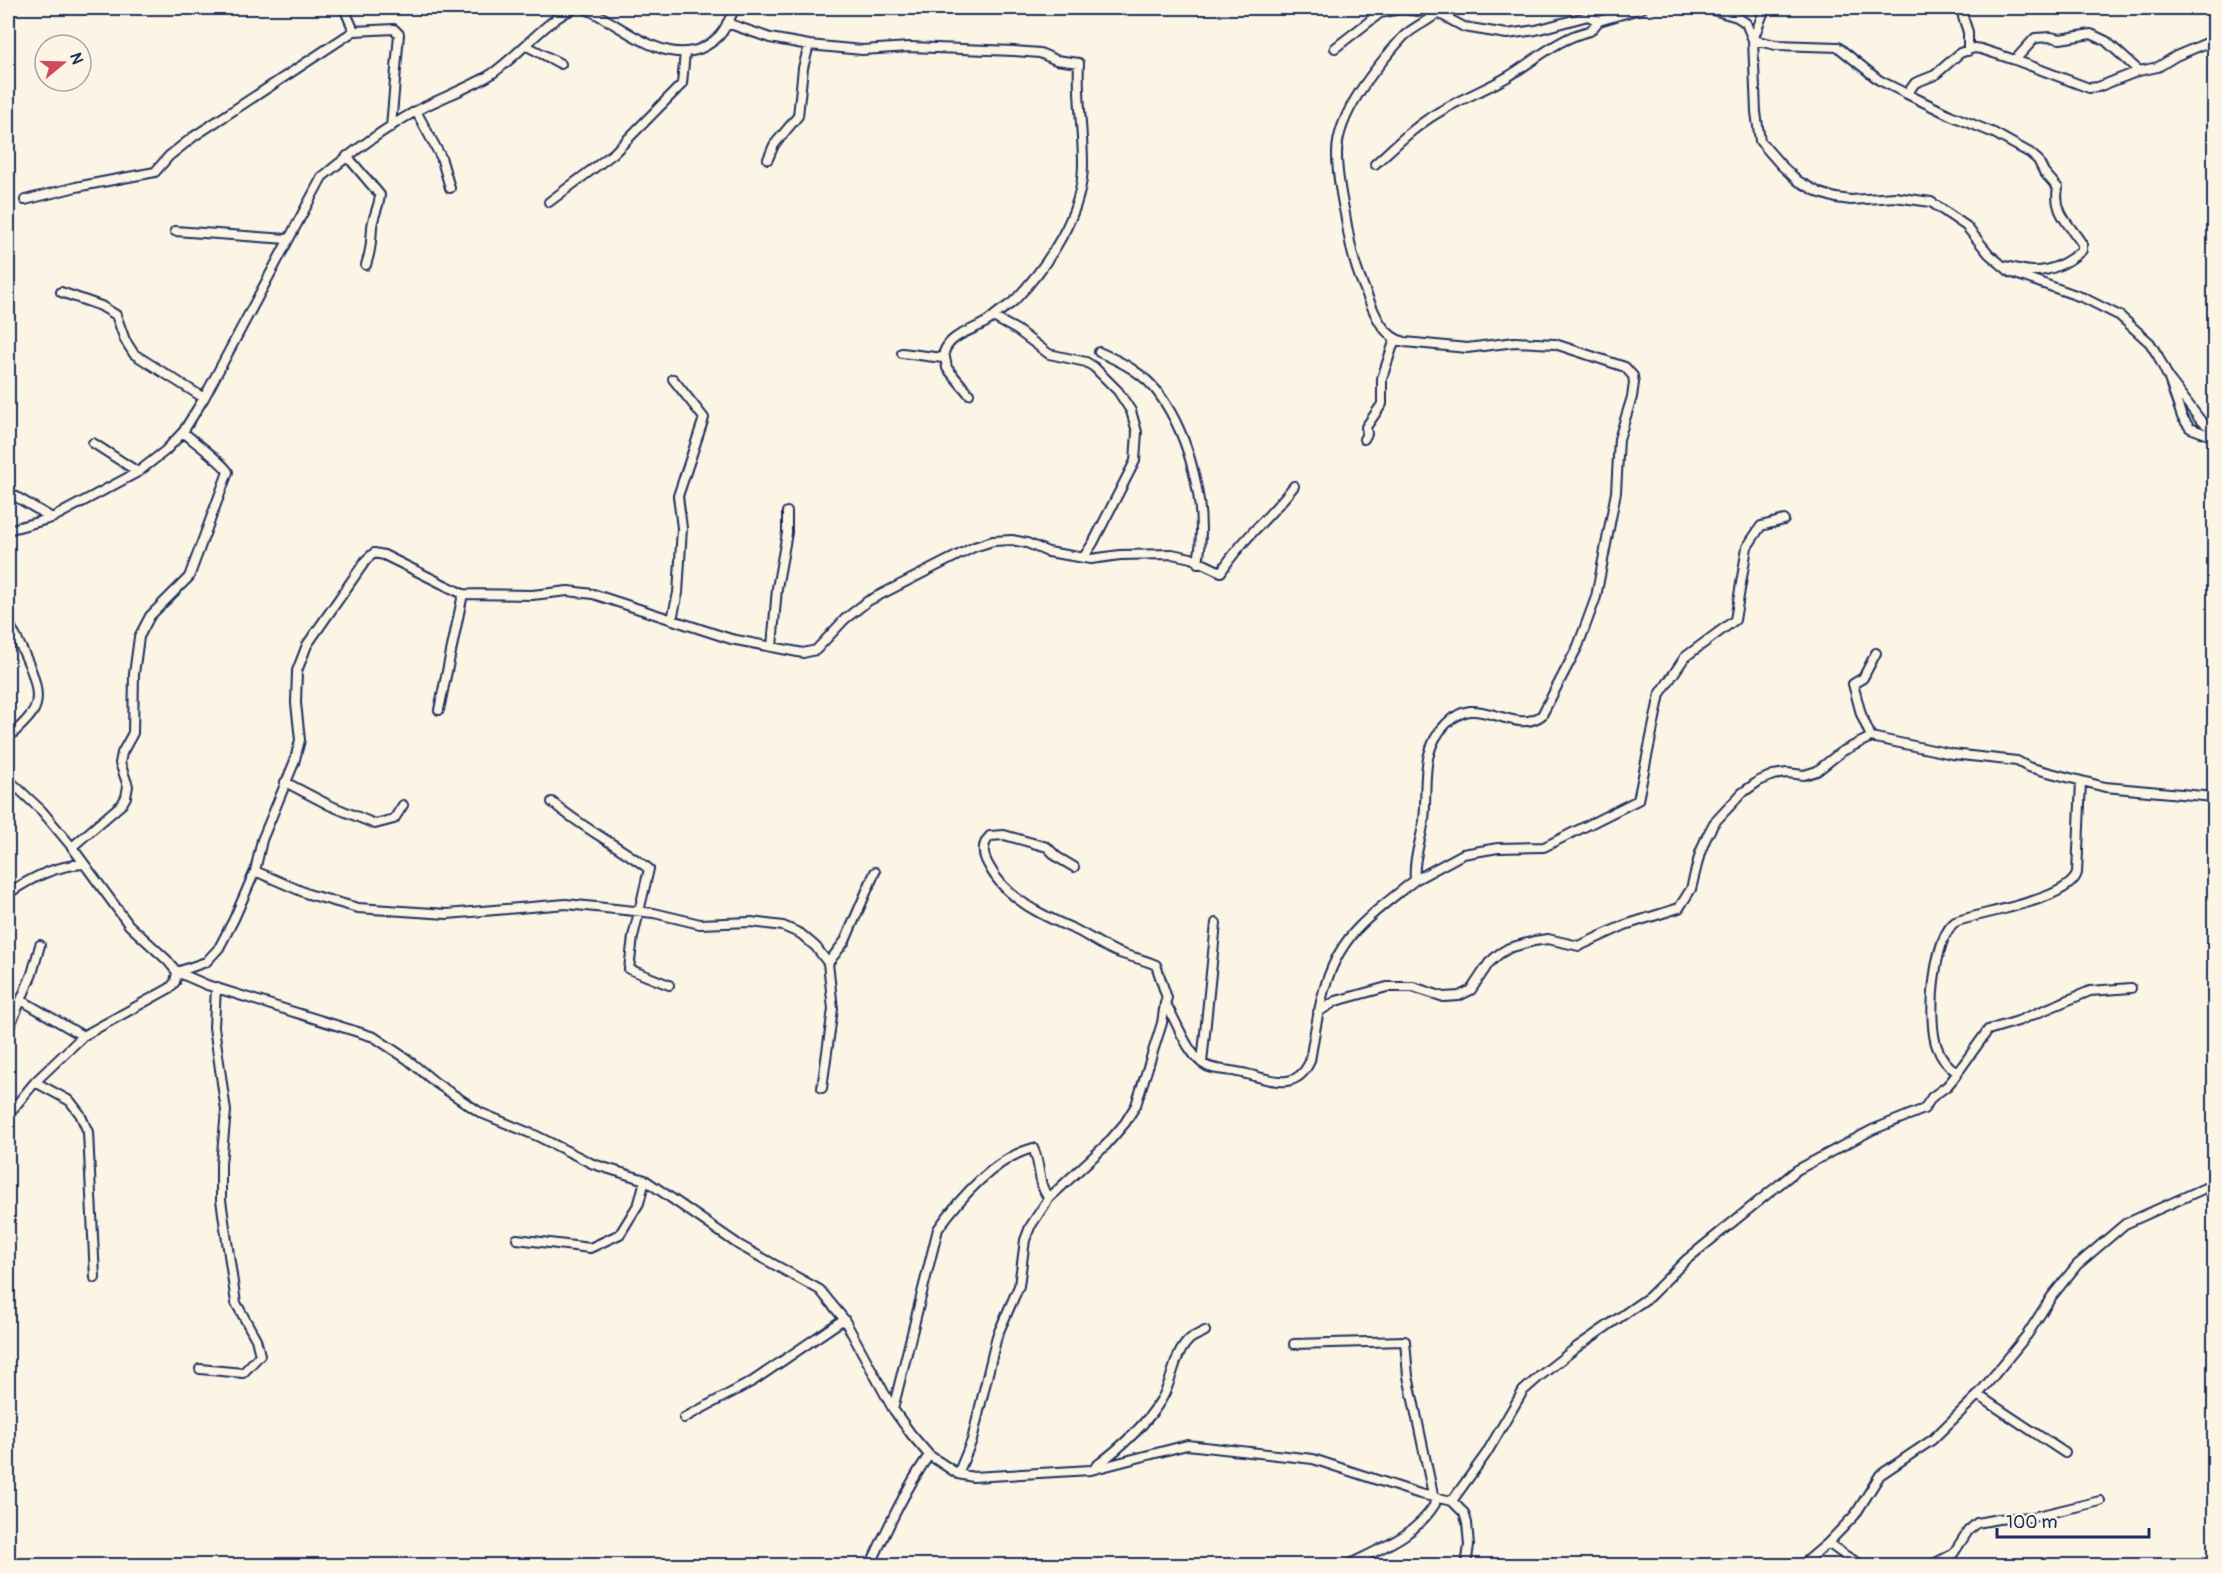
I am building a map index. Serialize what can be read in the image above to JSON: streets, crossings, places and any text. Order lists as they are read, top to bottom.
{
  "scale_bar": "100 m",
  "north": "right"
}
